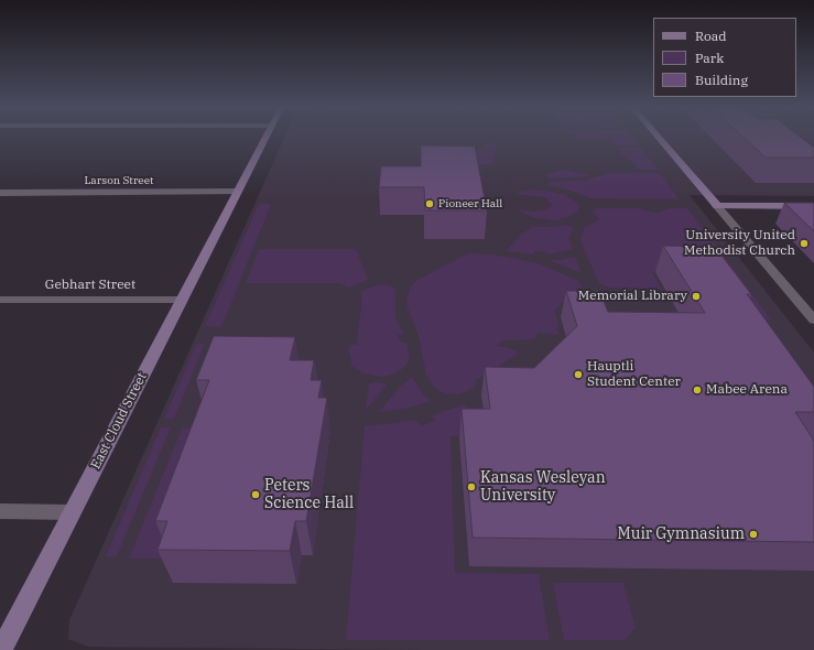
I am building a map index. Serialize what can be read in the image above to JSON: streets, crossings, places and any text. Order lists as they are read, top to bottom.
{
  "streets": {
    "main road": ["East Cloud Street"],
    "street": ["Larson Street", "Gebhart Street"]
  },
  "crossings": [
    ["Larson Street", "East Cloud Street"],
    ["Gebhart Street", "East Cloud Street"]
  ],
  "places": [
    "Pioneer Hall",
    "University United Methodist Church",
    "Memorial Library",
    "Hauptli Student Center",
    "Mabee Arena",
    "Kansas Wesleyan University",
    "Peters Science Hall",
    "Muir Gymnasium"
  ],
  "legend": ["Road", "Park", "Building"]
}
